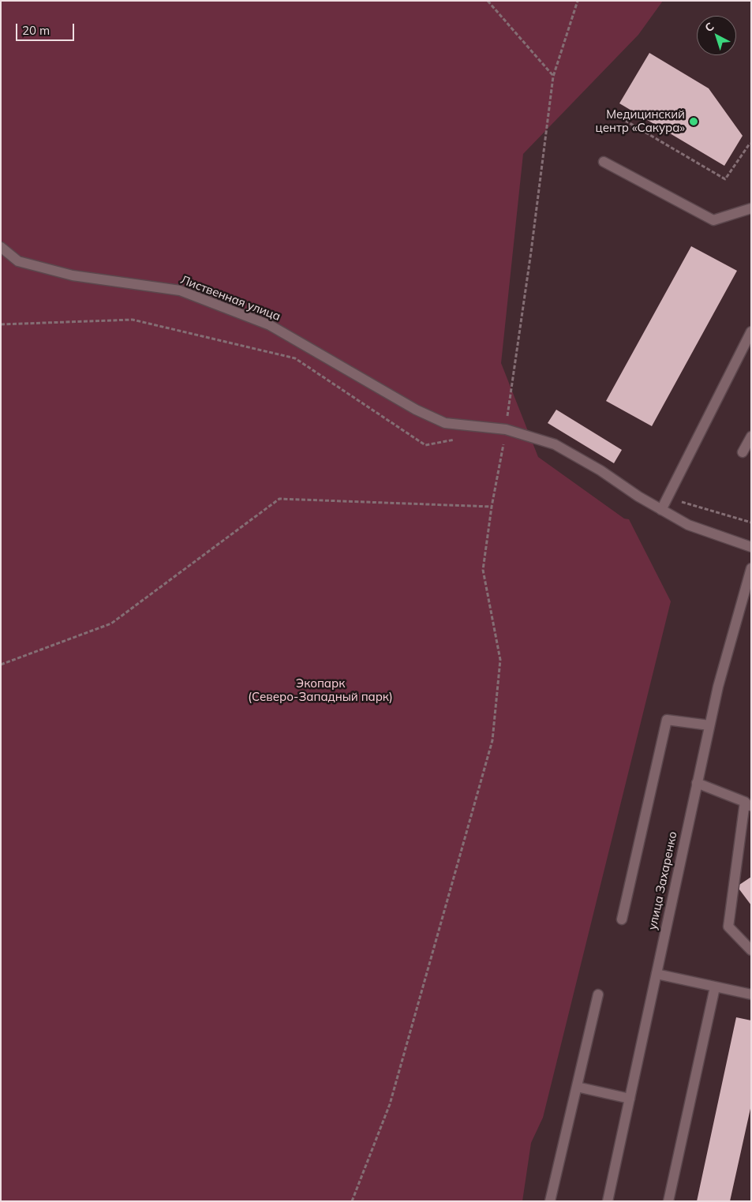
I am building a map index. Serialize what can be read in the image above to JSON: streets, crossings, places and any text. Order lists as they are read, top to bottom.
{
  "streets": {
    "street": ["Лиственная улица", "улица Захаренко"]
  },
  "parks": ["Экопарк (Северо-Западный парк)"],
  "places": ["Медицинский центр «Сакура»"],
  "scale_bar": "20 m",
  "north": "top left"
}
